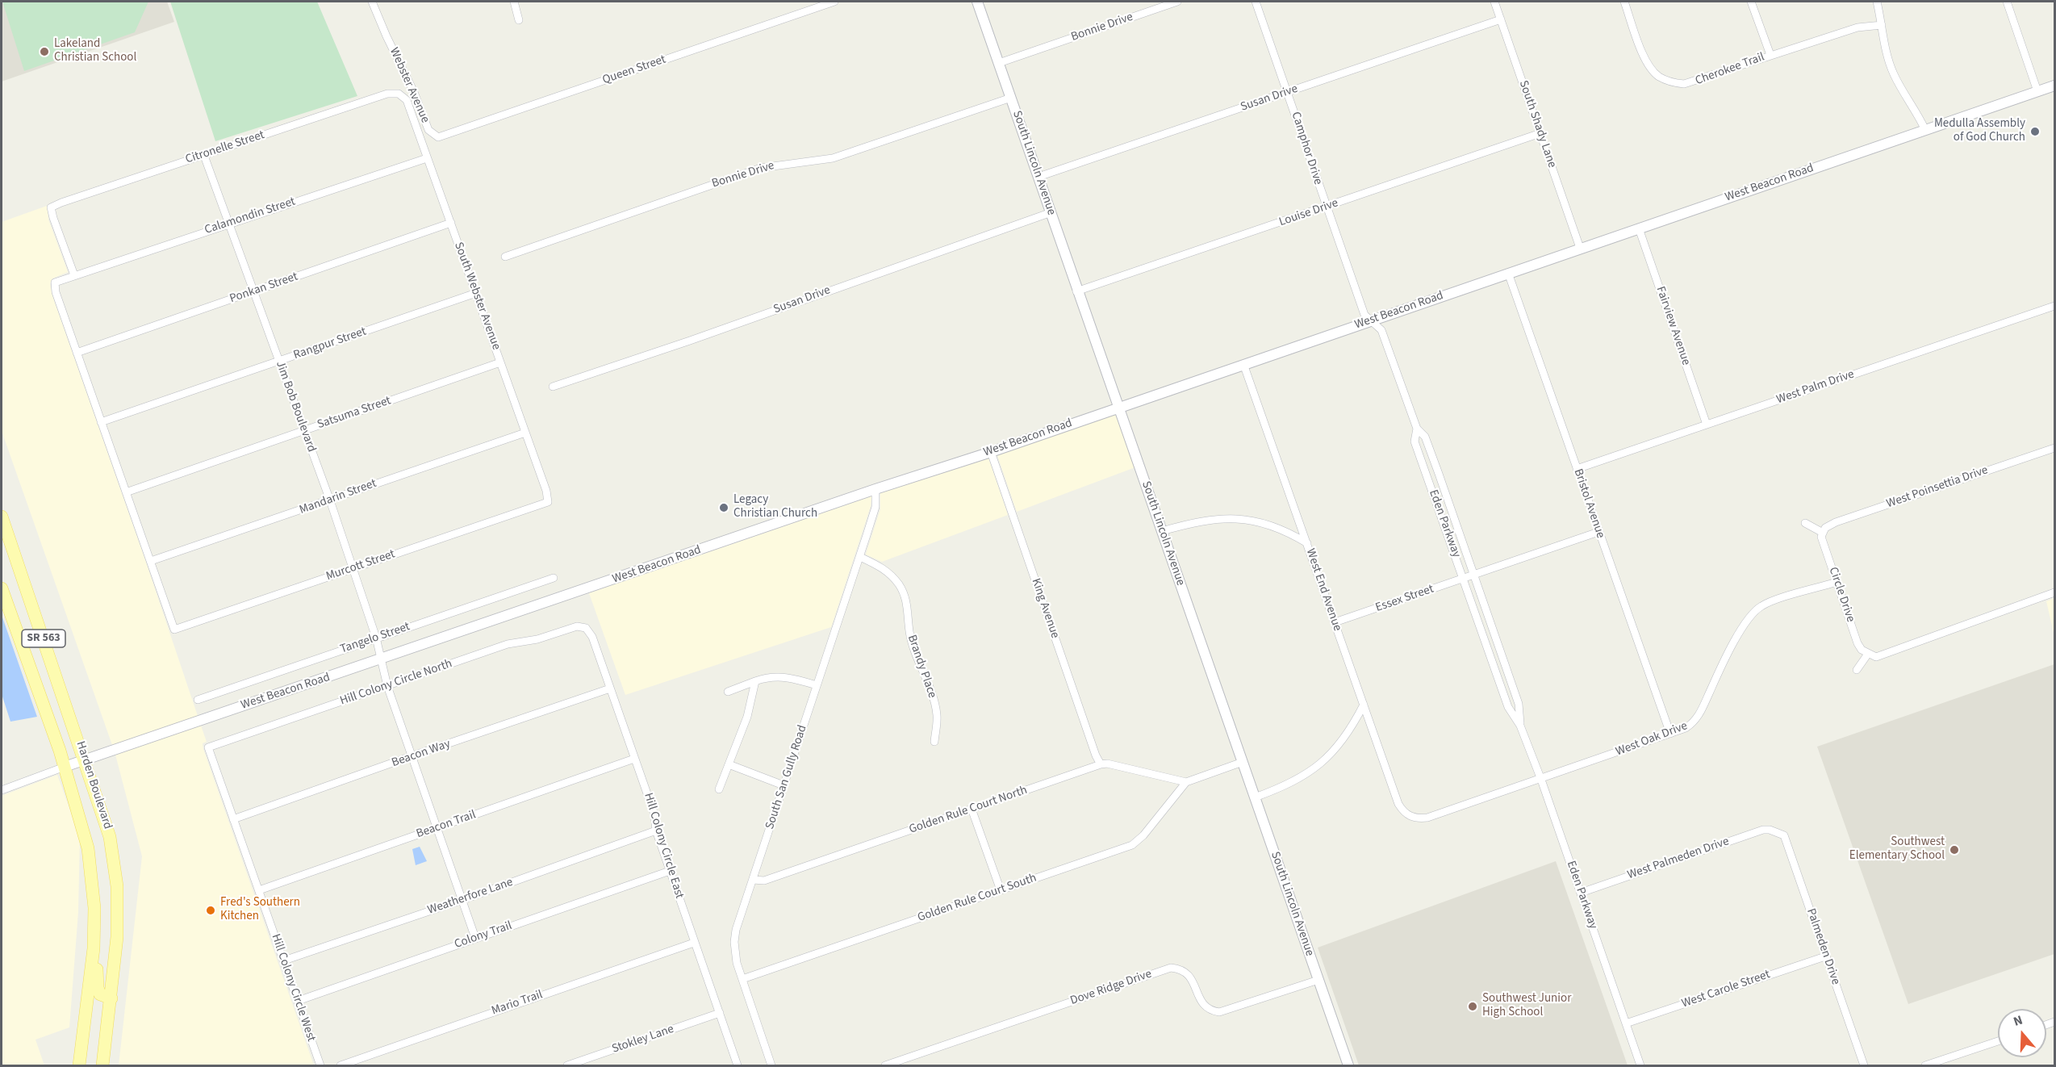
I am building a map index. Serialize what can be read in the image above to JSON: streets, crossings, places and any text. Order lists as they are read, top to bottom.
{
  "streets": {
    "main road": ["SR 563", "Harden Boulevard"],
    "street": [
      "Bonnie Drive",
      "Cherokee Trail",
      "Queen Street",
      "Webster Avenue",
      "Susan Drive",
      "South Shady Lane",
      "Citronelle Street",
      "Camphor Drive",
      "South Lincoln Avenue",
      "West Beacon Road",
      "Louise Drive",
      "Calamondin Street",
      "Ponkan Street",
      "South Webster Avenue",
      "Fairview Avenue",
      "Rangpur Street",
      "West Palm Drive",
      "Jim Bob Boulevard",
      "Satsuma Street",
      "West Poinsettia Drive",
      "Mandarin Street",
      "Bristol Avenue",
      "Eden Parkway",
      "Murcott Street",
      "West End Avenue",
      "Circle Drive",
      "Essex Street",
      "King Avenue",
      "Tangelo Street",
      "Brandy Place",
      "Hill Colony Circle North",
      "West Oak Drive",
      "Beacon Way",
      "South San Gully Road",
      "Golden Rule Court North",
      "Beacon Trail",
      "Hill Colony Circle East",
      "West Palmeden Drive",
      "Weatherfore Lane",
      "Golden Rule Court South",
      "Colony Trail",
      "Palmeden Drive",
      "Hill Colony Circle West",
      "Dove Ridge Drive",
      "West Carole Street",
      "Mario Trail",
      "Stokley Lane"
    ]
  },
  "crossings": [
    ["Bonnie Drive", "South Lincoln Avenue"],
    ["Queen Street", "Webster Avenue"],
    ["Susan Drive", "South Shady Lane"],
    ["Susan Drive", "Camphor Drive"],
    ["Susan Drive", "South Lincoln Avenue"],
    ["South Shady Lane", "West Beacon Road"],
    ["South Shady Lane", "Louise Drive"],
    ["Citronelle Street", "Calamondin Street"],
    ["Citronelle Street", "South Webster Avenue"],
    ["Citronelle Street", "Jim Bob Boulevard"],
    ["Camphor Drive", "West Beacon Road"],
    ["Camphor Drive", "Louise Drive"],
    ["Camphor Drive", "Eden Parkway"],
    ["South Lincoln Avenue", "West Beacon Road"],
    ["South Lincoln Avenue", "Louise Drive"],
    ["South Lincoln Avenue", "Dove Ridge Drive"],
    ["West Beacon Road", "Fairview Avenue"],
    ["West Beacon Road", "Jim Bob Boulevard"],
    ["West Beacon Road", "Bristol Avenue"],
    ["West Beacon Road", "Eden Parkway"],
    ["West Beacon Road", "West End Avenue"],
    ["West Beacon Road", "King Avenue"],
    ["West Beacon Road", "South San Gully Road"],
    ["West Beacon Road", "Harden Boulevard"],
    ["Calamondin Street", "Ponkan Street"],
    ["Calamondin Street", "South Webster Avenue"],
    ["Calamondin Street", "Jim Bob Boulevard"],
    ["Ponkan Street", "South Webster Avenue"],
    ["Ponkan Street", "Jim Bob Boulevard"],
    ["South Webster Avenue", "Rangpur Street"],
    ["South Webster Avenue", "Satsuma Street"],
    ["South Webster Avenue", "Mandarin Street"],
    ["South Webster Avenue", "Murcott Street"],
    ["Fairview Avenue", "West Palm Drive"],
    ["Rangpur Street", "Jim Bob Boulevard"],
    ["West Palm Drive", "Bristol Avenue"],
    ["Jim Bob Boulevard", "Satsuma Street"],
    ["Jim Bob Boulevard", "Mandarin Street"],
    ["Jim Bob Boulevard", "Murcott Street"],
    ["Jim Bob Boulevard", "Tangelo Street"],
    ["Jim Bob Boulevard", "Hill Colony Circle North"],
    ["Jim Bob Boulevard", "Beacon Way"],
    ["Jim Bob Boulevard", "Beacon Trail"],
    ["Jim Bob Boulevard", "Weatherfore Lane"],
    ["Jim Bob Boulevard", "Colony Trail"],
    ["West Poinsettia Drive", "Circle Drive"],
    ["Mandarin Street", "Murcott Street"],
    ["Bristol Avenue", "West Oak Drive"],
    ["Eden Parkway", "Essex Street"],
    ["Eden Parkway", "West Oak Drive"],
    ["Eden Parkway", "West Palmeden Drive"],
    ["Eden Parkway", "West Carole Street"],
    ["West End Avenue", "Essex Street"],
    ["West End Avenue", "West Oak Drive"],
    ["Circle Drive", "West Oak Drive"],
    ["King Avenue", "Golden Rule Court North"],
    ["Brandy Place", "South San Gully Road"],
    ["Hill Colony Circle North", "Hill Colony Circle East"],
    ["Hill Colony Circle North", "Hill Colony Circle West"],
    ["Beacon Way", "Hill Colony Circle East"],
    ["Beacon Way", "Hill Colony Circle West"],
    ["South San Gully Road", "Golden Rule Court North"],
    ["South San Gully Road", "Golden Rule Court South"],
    ["Golden Rule Court North", "Golden Rule Court South"],
    ["Beacon Trail", "Hill Colony Circle East"],
    ["Beacon Trail", "Hill Colony Circle West"],
    ["Hill Colony Circle East", "Weatherfore Lane"],
    ["Hill Colony Circle East", "Colony Trail"],
    ["Hill Colony Circle East", "Mario Trail"],
    ["Hill Colony Circle East", "Stokley Lane"],
    ["West Palmeden Drive", "Palmeden Drive"],
    ["Weatherfore Lane", "Hill Colony Circle West"],
    ["Colony Trail", "Hill Colony Circle West"],
    ["Palmeden Drive", "West Carole Street"]
  ],
  "places": [
    "Lakeland Christian School",
    "Medulla Assembly of God Church",
    "Legacy Christian Church",
    "Southwest Elementary School",
    "Fred's Southern Kitchen",
    "Southwest Junior High School"
  ],
  "north": "top"
}
